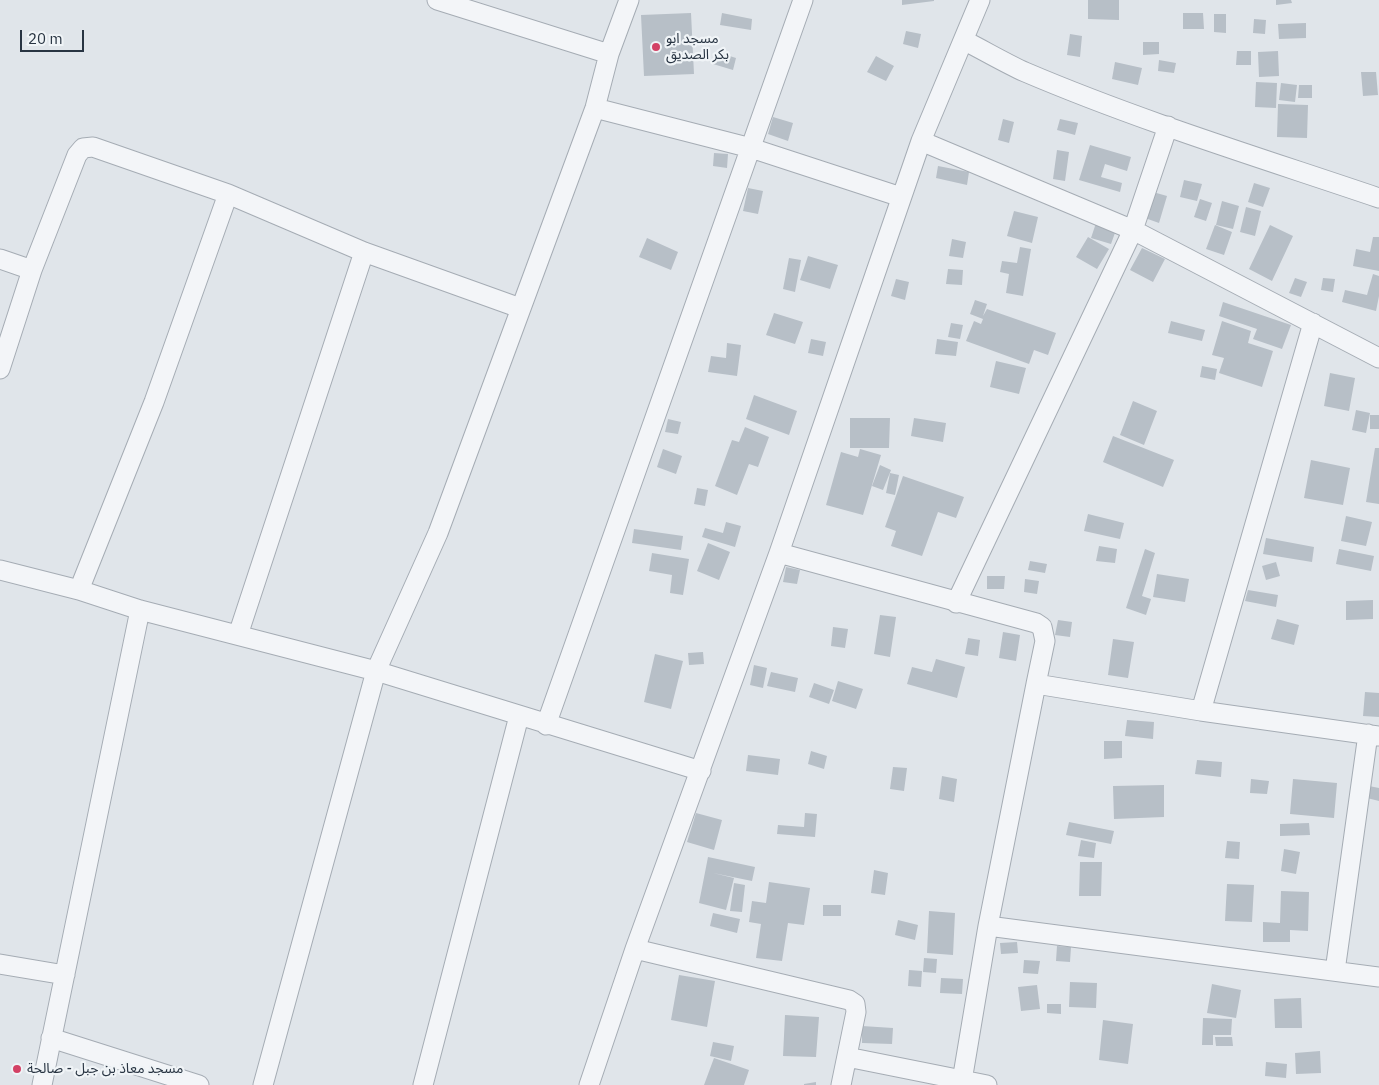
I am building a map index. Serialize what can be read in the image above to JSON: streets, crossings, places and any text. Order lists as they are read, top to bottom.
{
  "places": ["مسجد ابو بكر الصديق", "مسجد معاذ بن جبل - صالحة"],
  "scale_bar": "20 m"
}
